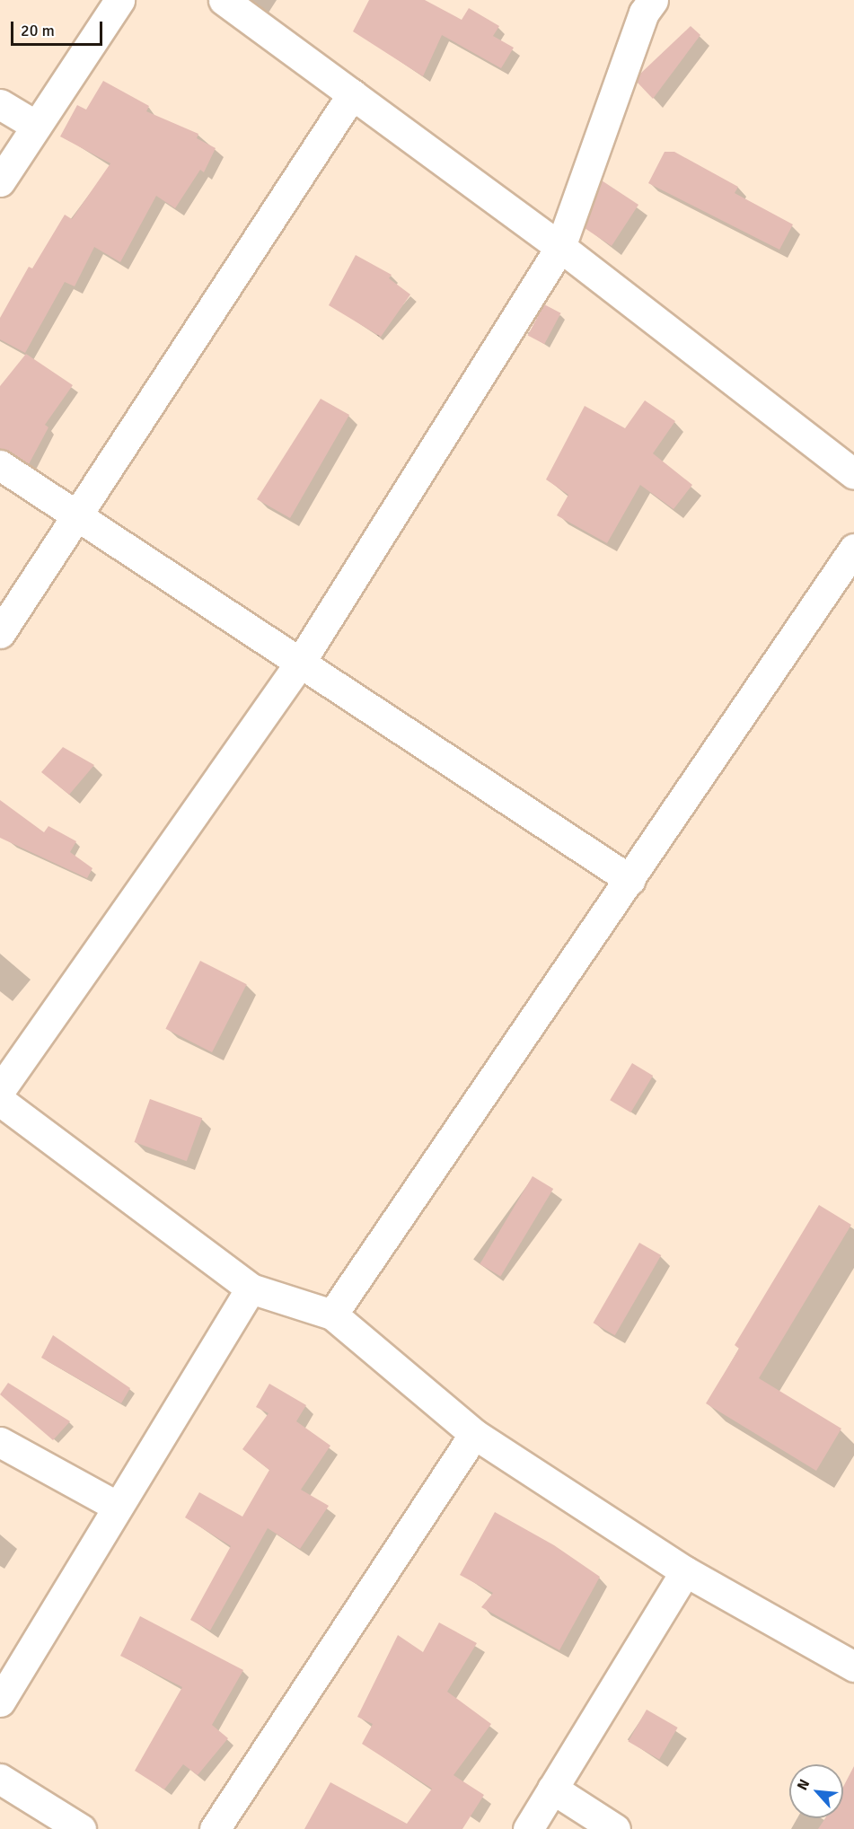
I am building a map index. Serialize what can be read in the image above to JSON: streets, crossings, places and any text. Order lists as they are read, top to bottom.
{
  "scale_bar": "20 m",
  "north": "top left"
}
